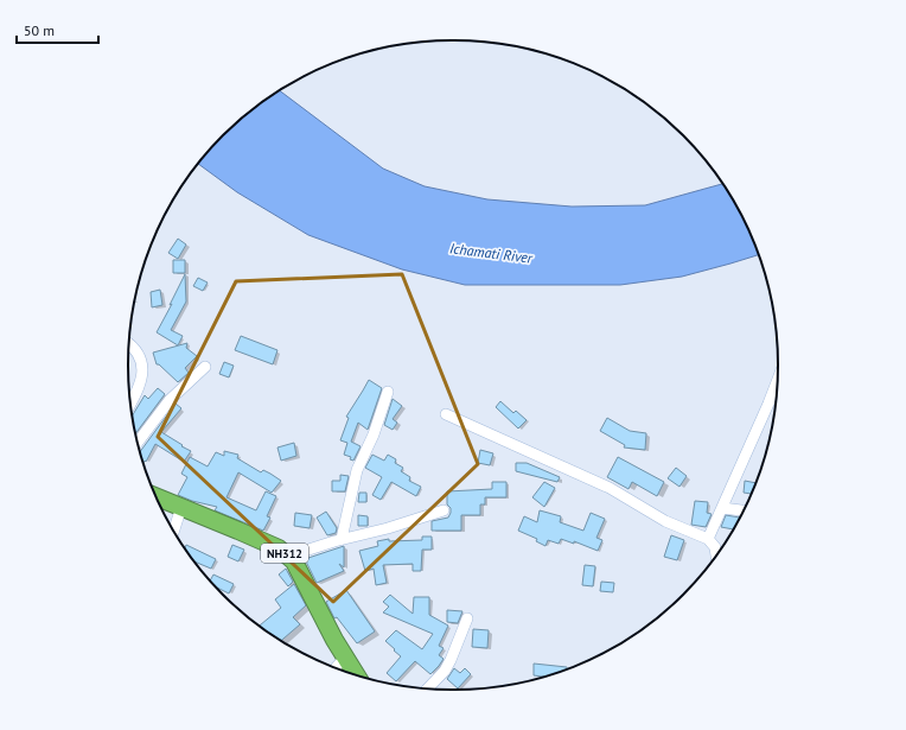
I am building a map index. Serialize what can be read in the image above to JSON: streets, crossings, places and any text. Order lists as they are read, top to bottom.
{
  "streets": {
    "highway": ["NH312"]
  },
  "water": ["Ichamati River"],
  "scale_bar": "50 m"
}
